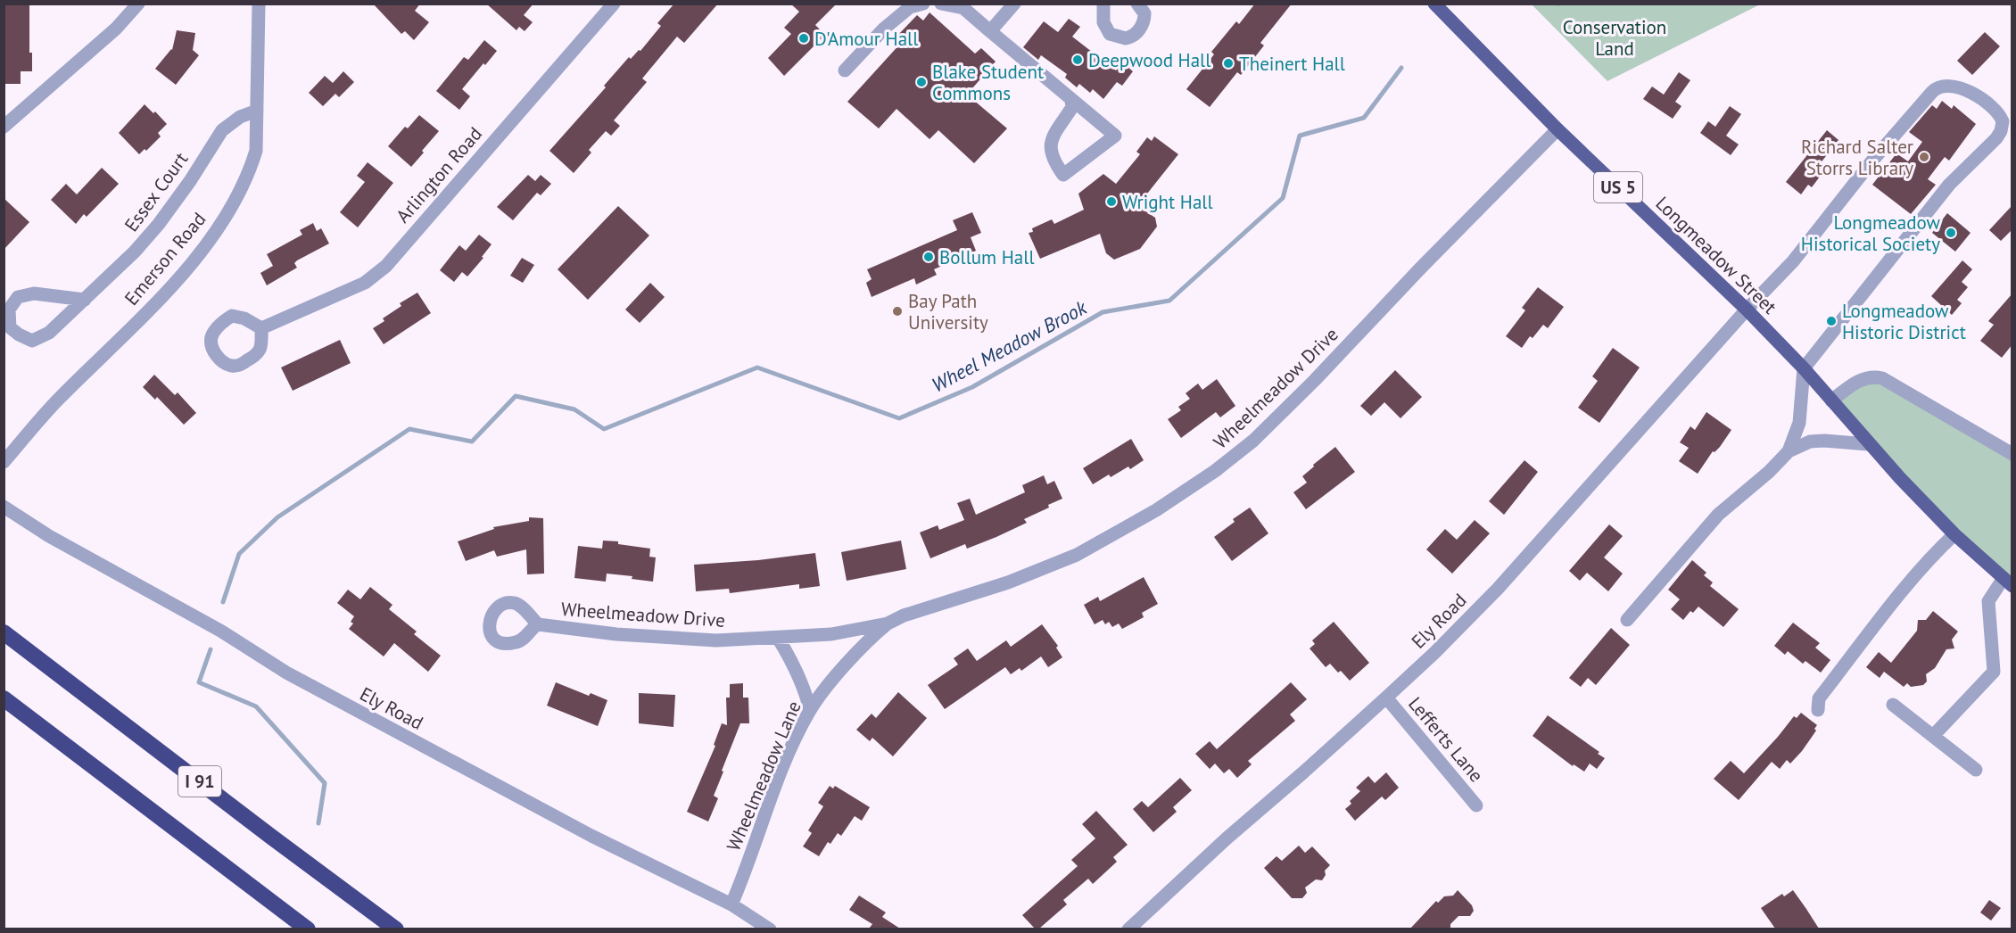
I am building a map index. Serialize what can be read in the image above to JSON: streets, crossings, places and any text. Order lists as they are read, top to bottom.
{
  "streets": {
    "highway": ["I 91"],
    "main road": ["US 5", "Longmeadow Street"],
    "street": [
      "Arlington Road",
      "Essex Court",
      "Emerson Road",
      "Wheelmeadow Drive",
      "Ely Road",
      "Lefferts Lane",
      "Wheelmeadow Lane"
    ]
  },
  "crossings": [
    ["Essex Court", "Emerson Road"],
    ["Longmeadow Street", "Wheelmeadow Drive"],
    ["Longmeadow Street", "Ely Road"],
    ["Wheelmeadow Drive", "Wheelmeadow Lane"],
    ["Ely Road", "Lefferts Lane"],
    ["Ely Road", "Wheelmeadow Lane"]
  ],
  "water": ["Wheel Meadow Brook"],
  "parks": ["Conservation Land"],
  "places": [
    "D'Amour Hall",
    "Deepwood Hall",
    "Theinert Hall",
    "Blake Student Commons",
    "Richard Salter Storrs Library",
    "Wright Hall",
    "Longmeadow Historical Society",
    "Bollum Hall",
    "Bay Path University",
    "Longmeadow Historic District"
  ]
}
